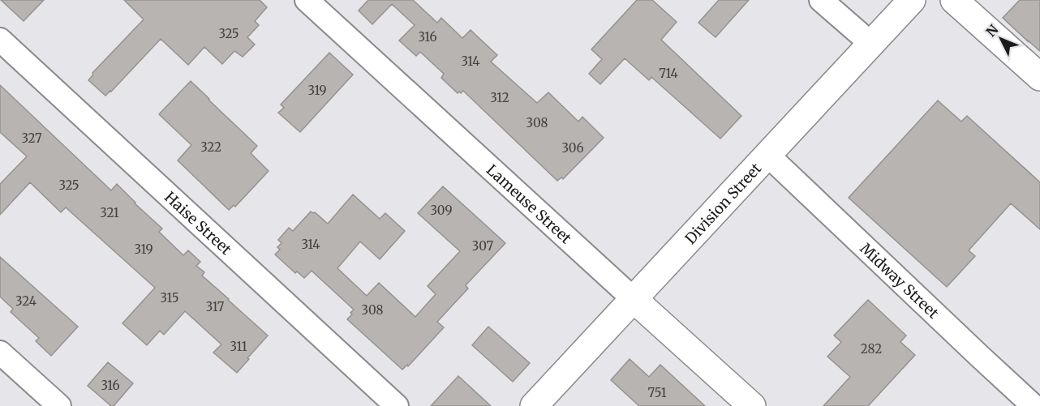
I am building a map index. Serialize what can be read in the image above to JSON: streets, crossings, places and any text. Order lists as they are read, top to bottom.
{
  "streets": {
    "main road": ["Lameuse Street", "Division Street"],
    "street": ["Haise Street", "Midway Street"]
  },
  "crossings": [
    ["Lameuse Street", "Division Street"],
    ["Division Street", "Midway Street"]
  ],
  "house_numbers": [
    "325",
    "316",
    "314",
    "714",
    "319",
    "312",
    "308",
    "327",
    "322",
    "306",
    "325",
    "309",
    "321",
    "314",
    "307",
    "319",
    "315",
    "324",
    "317",
    "308",
    "311",
    "282",
    "316",
    "751"
  ],
  "north": "top left"
}
